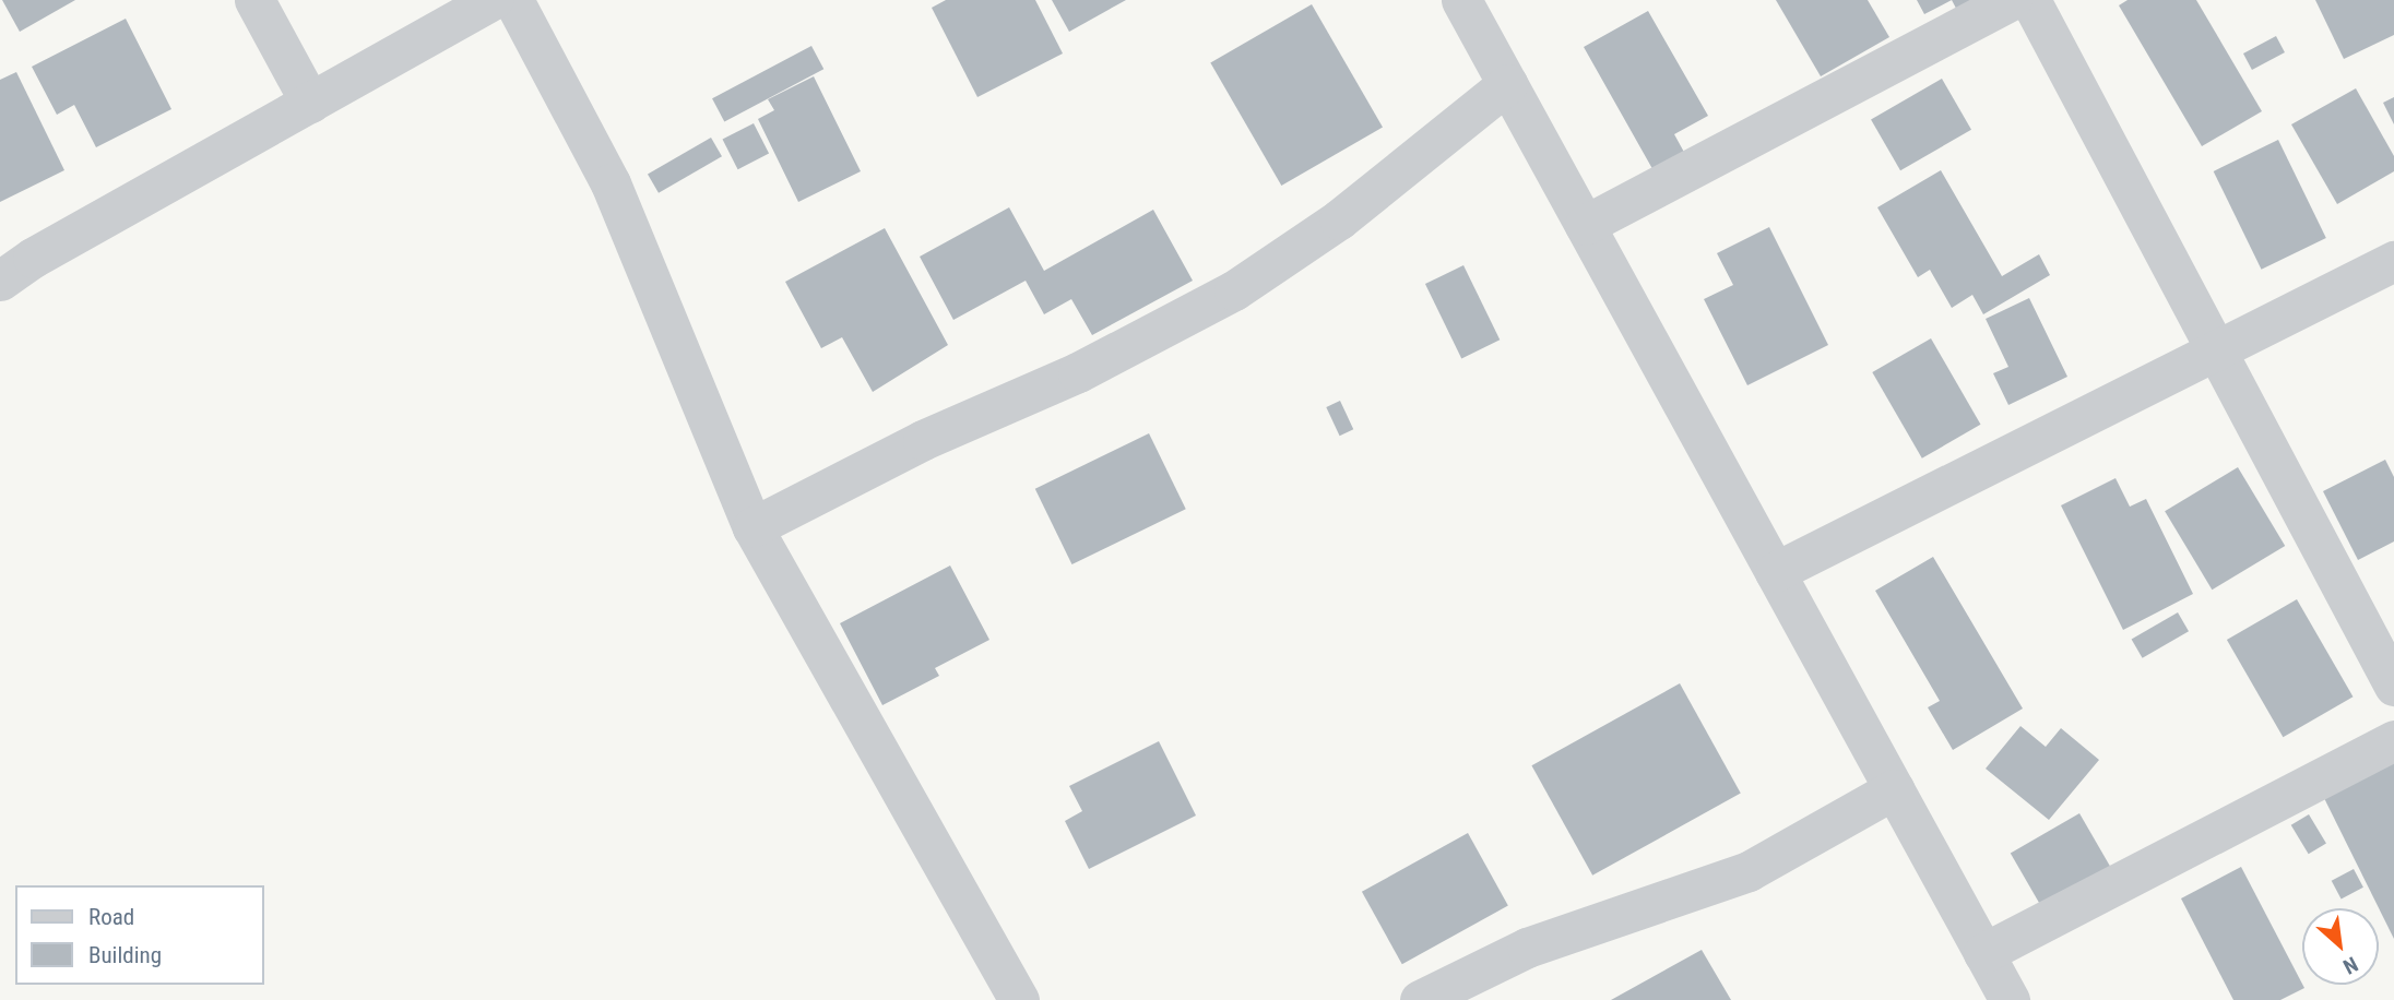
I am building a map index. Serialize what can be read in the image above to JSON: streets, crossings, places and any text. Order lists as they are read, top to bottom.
{
  "legend": ["Road", "Building"],
  "north": "bottom right"
}
